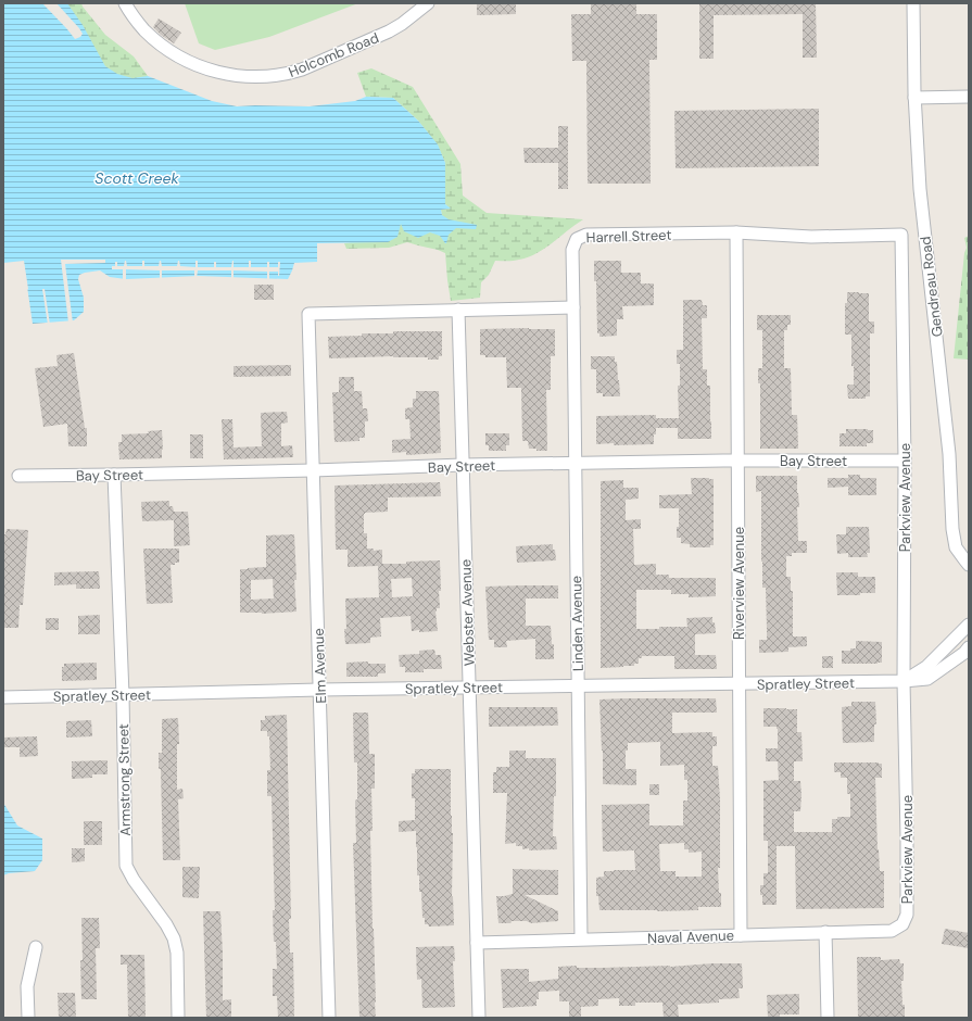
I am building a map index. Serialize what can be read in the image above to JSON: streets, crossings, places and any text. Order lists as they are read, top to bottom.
{
  "streets": {
    "street": [
      "Holcomb Road",
      "Harrell Street",
      "Gendreau Road",
      "Bay Street",
      "Parkview Avenue",
      "Riverview Avenue",
      "Webster Avenue",
      "Linden Avenue",
      "Elm Avenue",
      "Spratley Street",
      "Armstrong Street",
      "Naval Avenue"
    ]
  },
  "crossings": [
    ["Harrell Street", "Parkview Avenue"],
    ["Harrell Street", "Riverview Avenue"],
    ["Harrell Street", "Linden Avenue"],
    ["Bay Street", "Parkview Avenue"],
    ["Bay Street", "Riverview Avenue"],
    ["Bay Street", "Webster Avenue"],
    ["Bay Street", "Linden Avenue"],
    ["Bay Street", "Elm Avenue"],
    ["Bay Street", "Armstrong Street"],
    ["Parkview Avenue", "Riverview Avenue"],
    ["Parkview Avenue", "Spratley Street"],
    ["Parkview Avenue", "Naval Avenue"],
    ["Riverview Avenue", "Spratley Street"],
    ["Riverview Avenue", "Naval Avenue"],
    ["Webster Avenue", "Elm Avenue"],
    ["Webster Avenue", "Spratley Street"],
    ["Webster Avenue", "Naval Avenue"],
    ["Linden Avenue", "Spratley Street"],
    ["Linden Avenue", "Naval Avenue"],
    ["Elm Avenue", "Spratley Street"],
    ["Spratley Street", "Armstrong Street"]
  ],
  "water": ["Scott Creek"]
}
